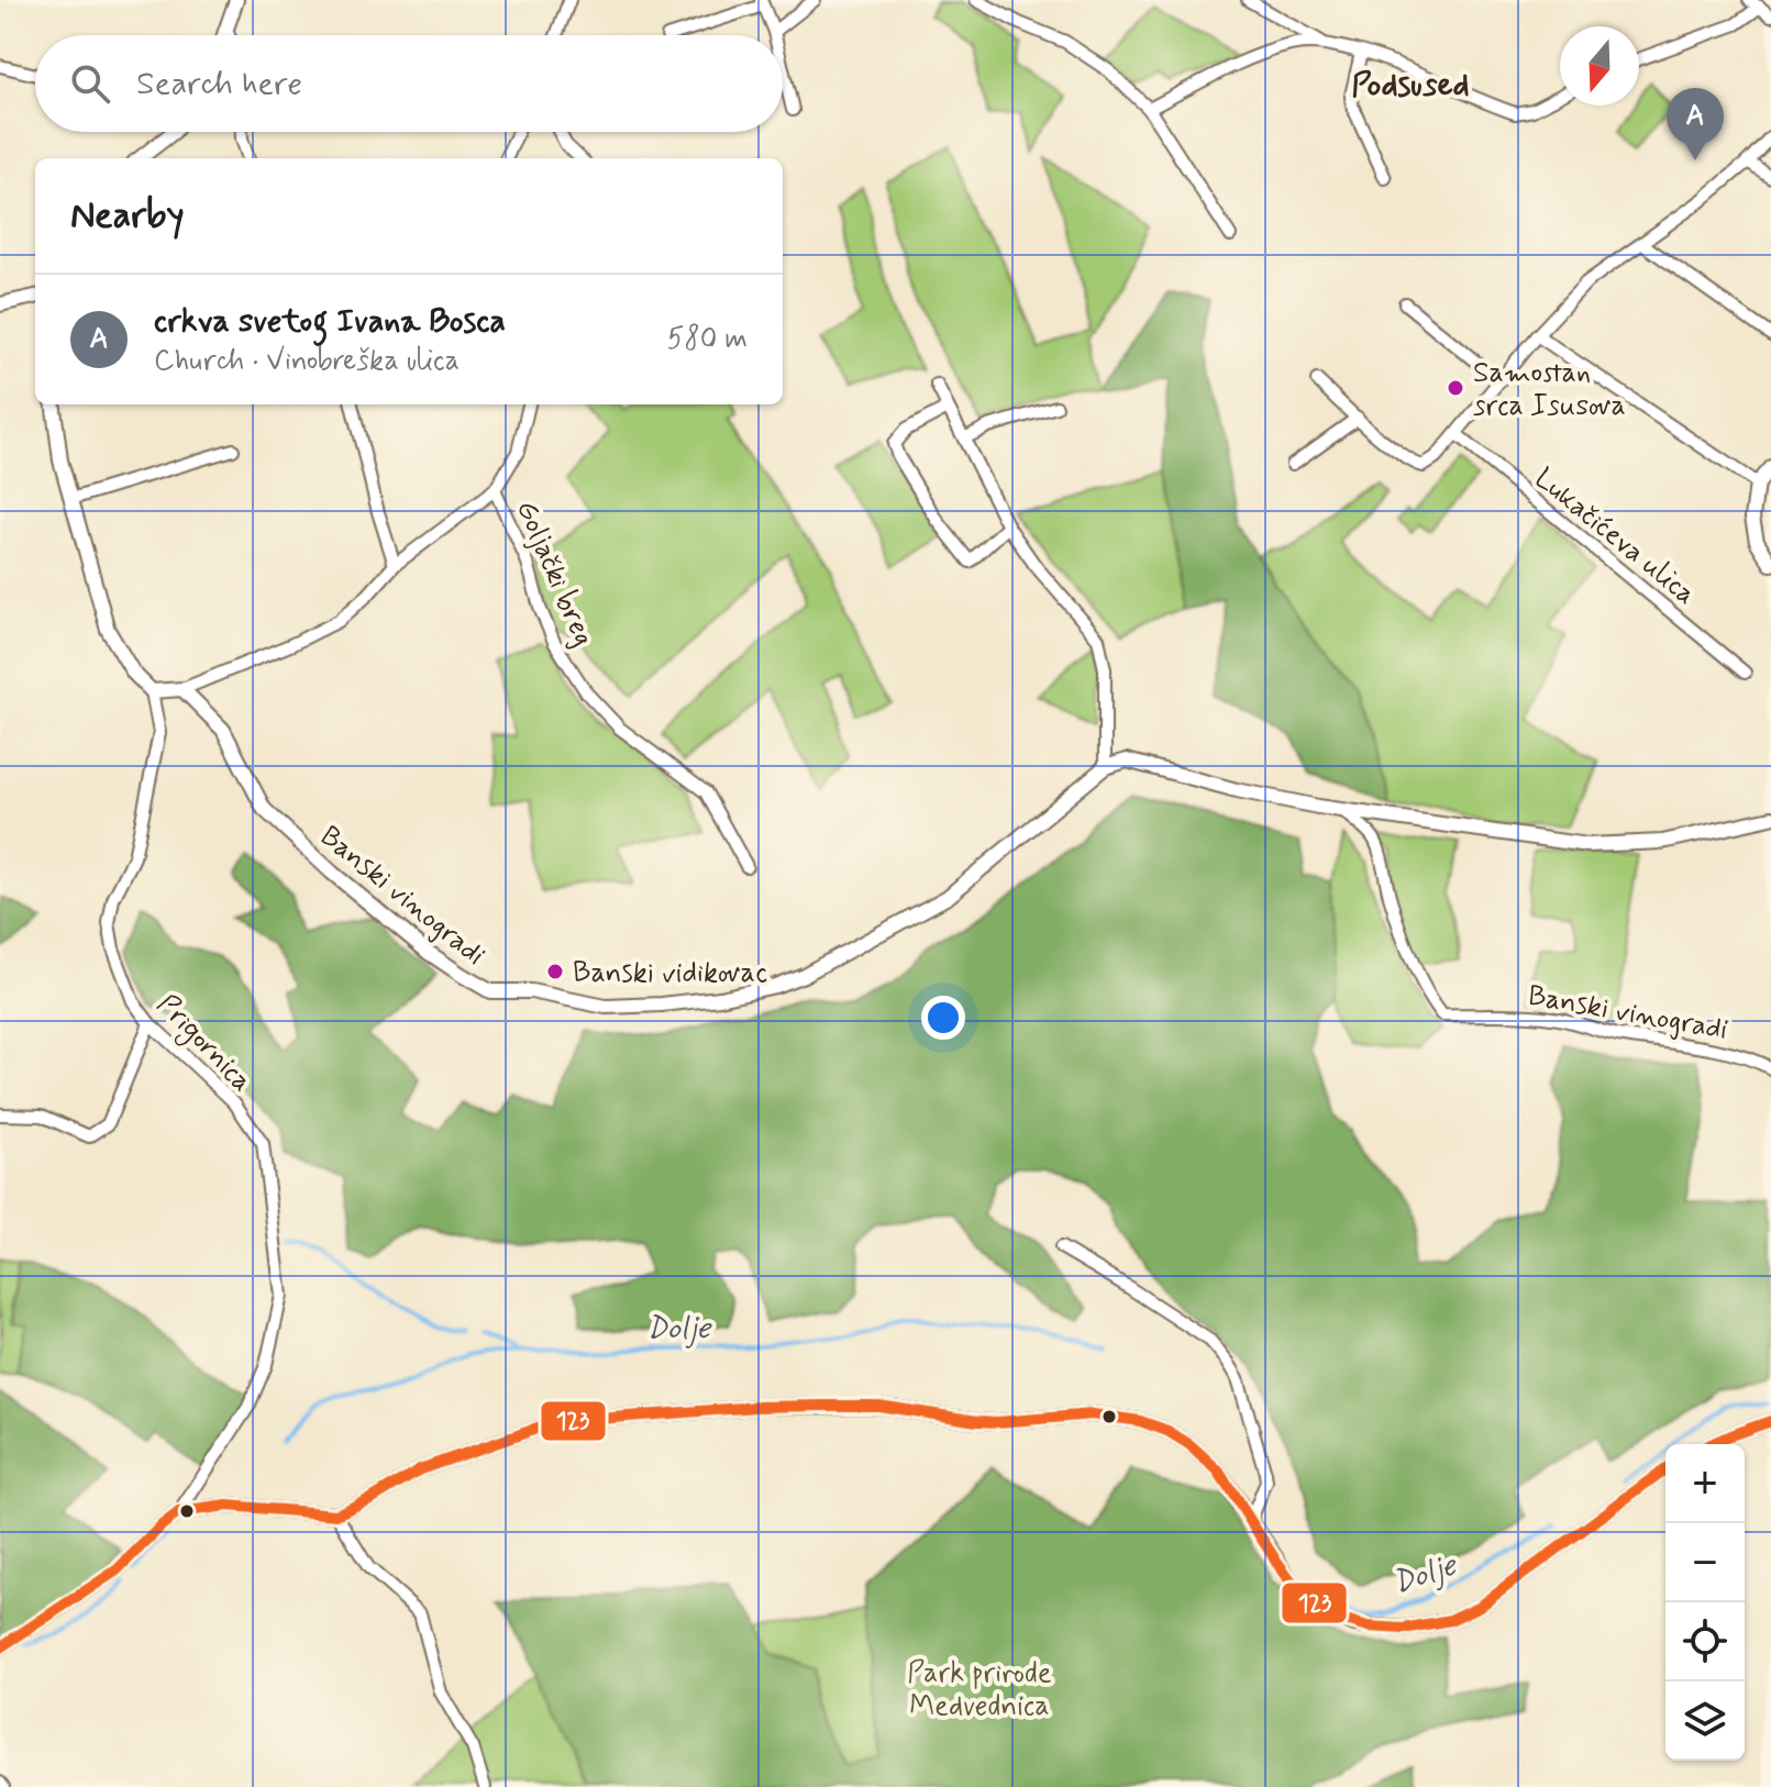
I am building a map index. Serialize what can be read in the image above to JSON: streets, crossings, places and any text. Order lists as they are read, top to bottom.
{
  "streets": {
    "street": [
      "Lukačićeva ulica",
      "Goljački breg",
      "Banski vinogradi",
      "Prigornica"
    ]
  },
  "crossings": [
    ["Goljački breg", "Banski vinogradi"]
  ],
  "districts": ["Podsused"],
  "water": ["Dolje"],
  "parks": ["Park prirode Medvednica"],
  "places": ["Samostan srca Isusova", "Banski vidikovac"],
  "lines": ["transit line 123"],
  "north": "bottom",
  "page": {
    "search": "Search here",
    "pins": "A",
    "heading": "Nearby",
    "list": [
      {
        "mark": "A",
        "name": "crkva svetog Ivana Bosca",
        "note": "Church · Vinobreška ulica",
        "value": "580 m"
      }
    ],
    "map_buttons": ["+", "−"]
  }
}
